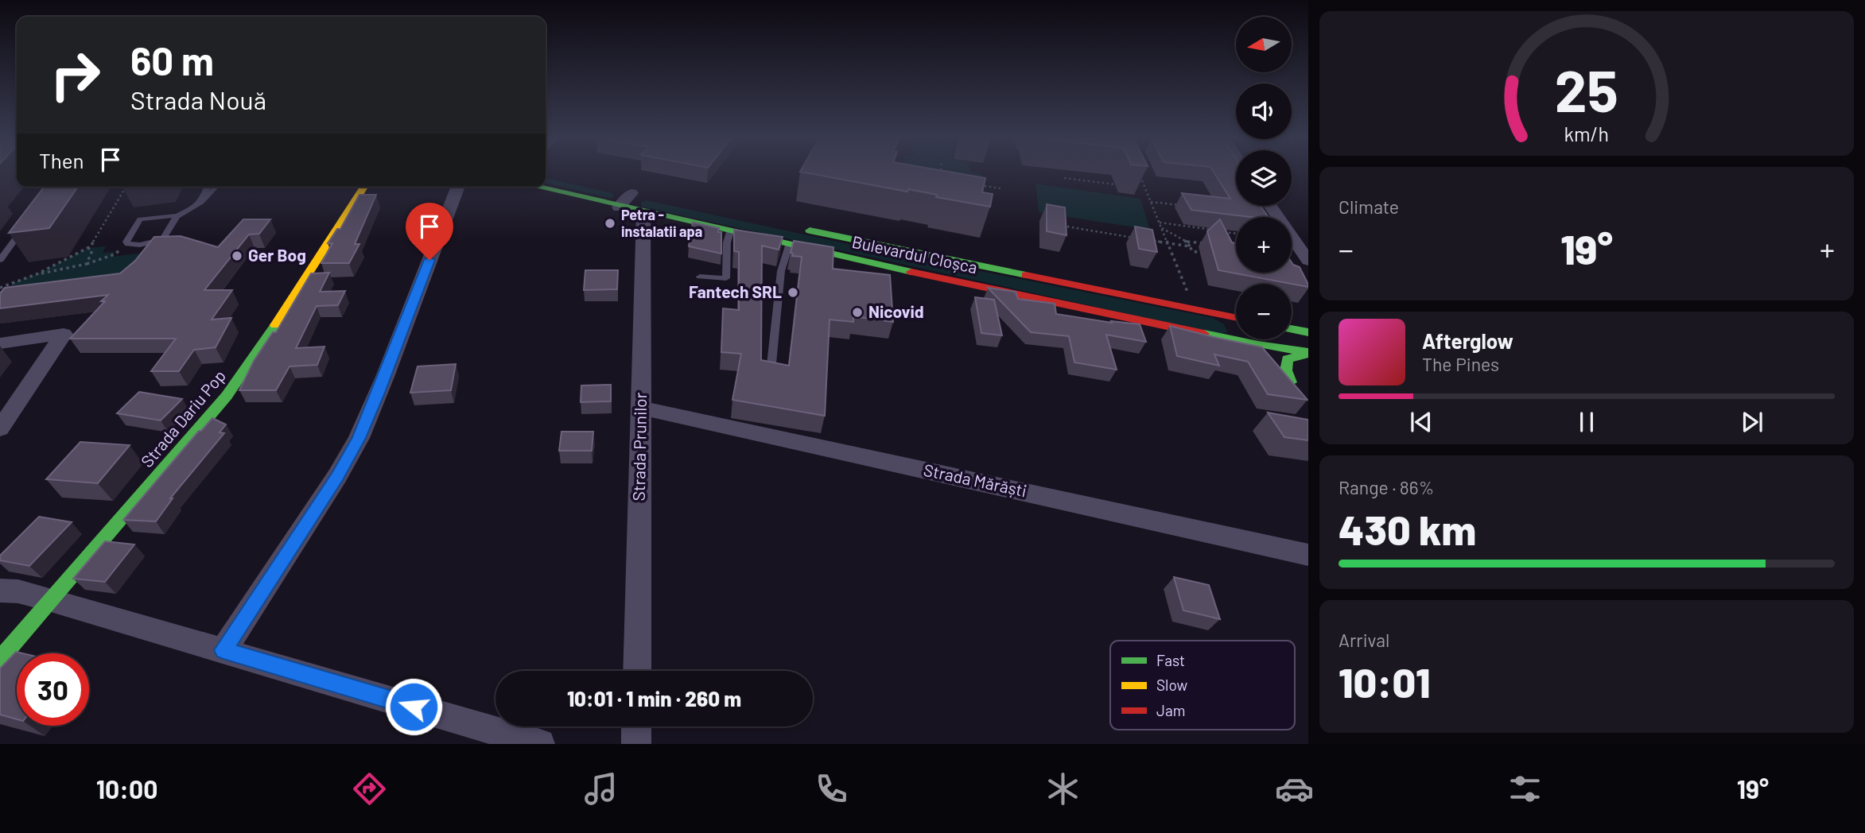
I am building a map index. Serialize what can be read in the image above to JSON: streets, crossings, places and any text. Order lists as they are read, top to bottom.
{
  "streets": {
    "main road": ["Bulevardul Cloșca", "Strada Dariu Pop"],
    "street": ["Strada Prunilor", "Strada Mărăști"]
  },
  "crossings": [
    ["Bulevardul Cloșca", "Strada Prunilor"],
    ["Strada Prunilor", "Strada Mărăști"]
  ],
  "places": [
    "Petra - instalatii apa",
    "Ger Bog",
    "Fantech SRL",
    "Nicovid"
  ],
  "legend": ["Fast", "Slow", "Jam"],
  "north": "left",
  "page": {
    "map_buttons": ["+", "−"],
    "turn": ["60 m", "Strada Nouă"],
    "then": "Then",
    "tile": [
      "Climate",
      ["Range · 86%", "430 km"],
      ["Arrival", "10:01"]
    ],
    "heat": ["−", "19°", "+"],
    "song": ["Afterglow", "The Pines"],
    "limit": "30",
    "trip": "10:01 · 1 min · 260 m",
    "tabs": ["10:00", "19°"],
    "gauge": ["25", "km/h"]
  }
}
